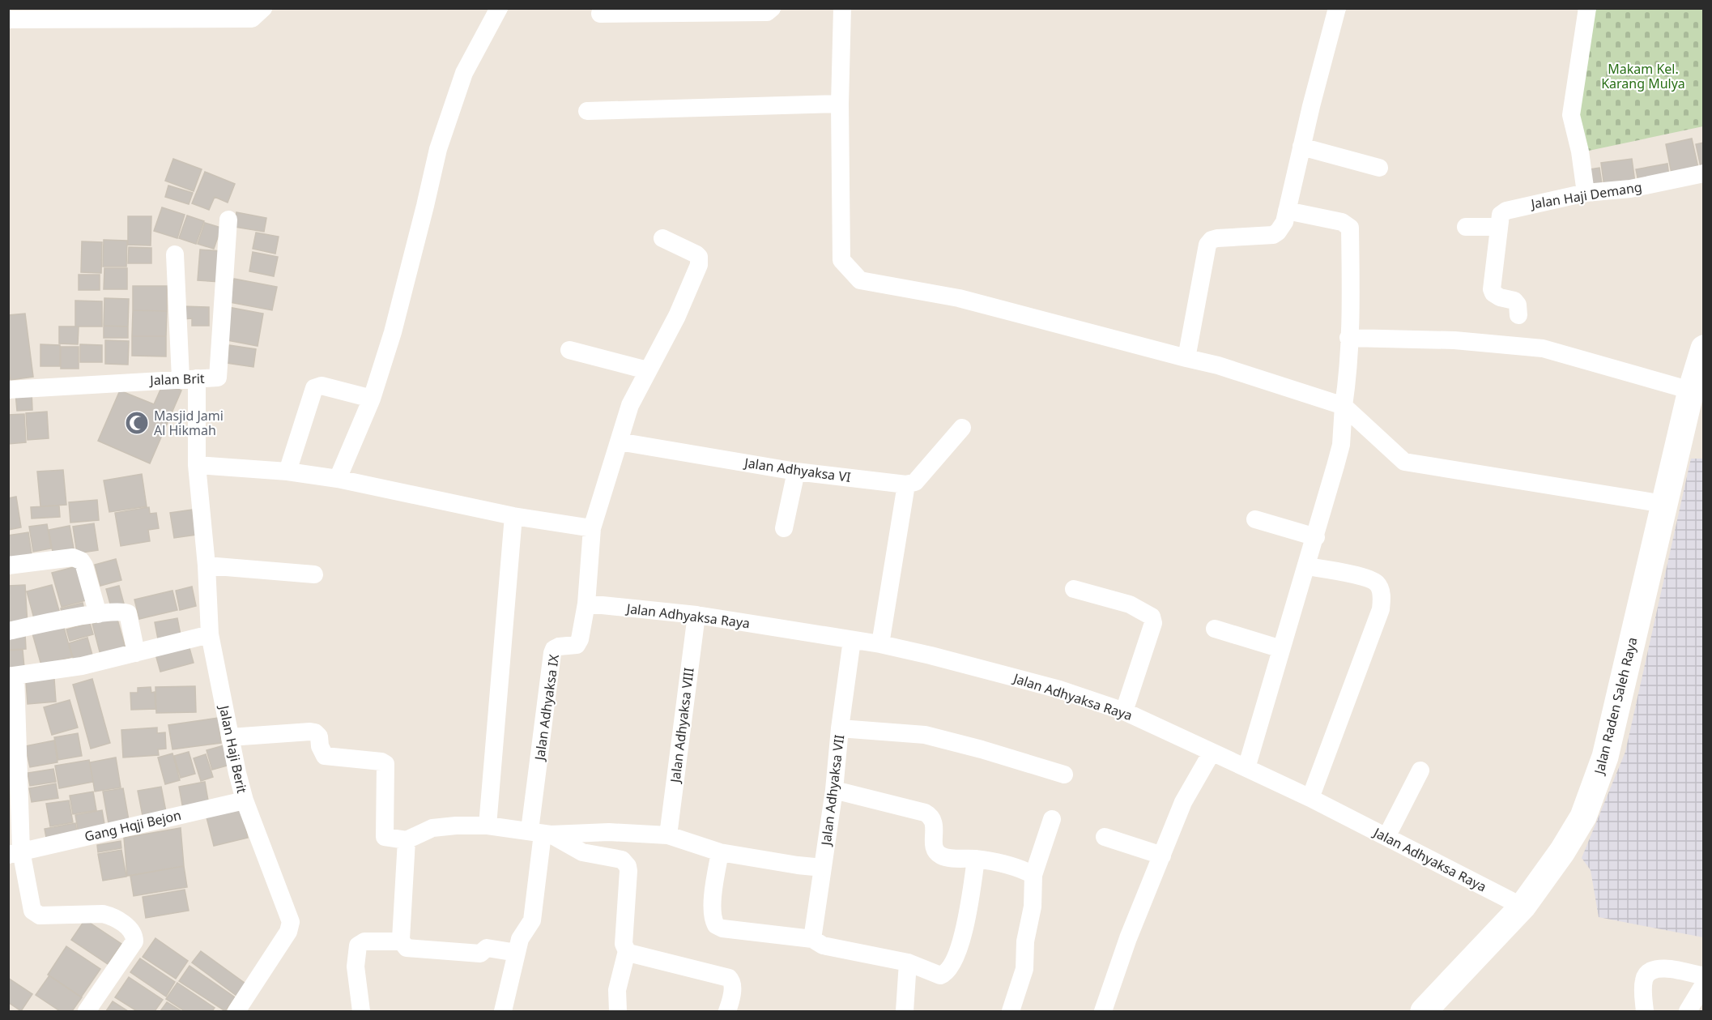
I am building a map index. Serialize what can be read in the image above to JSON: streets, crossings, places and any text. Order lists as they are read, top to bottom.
{
  "streets": {
    "main road": ["Jalan Raden Saleh Raya"],
    "street": [
      "Jalan Haji Demang",
      "Jalan Brit",
      "Jalan Adhyaksa VI",
      "Jalan Adhyaksa Raya",
      "Jalan Adhyaksa IX",
      "Jalan Adhyaksa VIII",
      "Jalan Haji Berit",
      "Jalan Adhyaksa VII",
      "Gang Hqji Bejon"
    ]
  },
  "crossings": [
    ["Jalan Brit", "Jalan Haji Berit"],
    ["Jalan Adhyaksa Raya", "Jalan Raden Saleh Raya"],
    ["Jalan Adhyaksa Raya", "Jalan Adhyaksa IX"],
    ["Jalan Adhyaksa Raya", "Jalan Adhyaksa VIII"],
    ["Jalan Adhyaksa Raya", "Jalan Adhyaksa VII"],
    ["Jalan Haji Berit", "Gang Hqji Bejon"]
  ],
  "parks": ["Makam Kel. Karang Mulya"],
  "places": {
    "mosque": ["Masjid Jami Al Hikmah"]
  }
}
